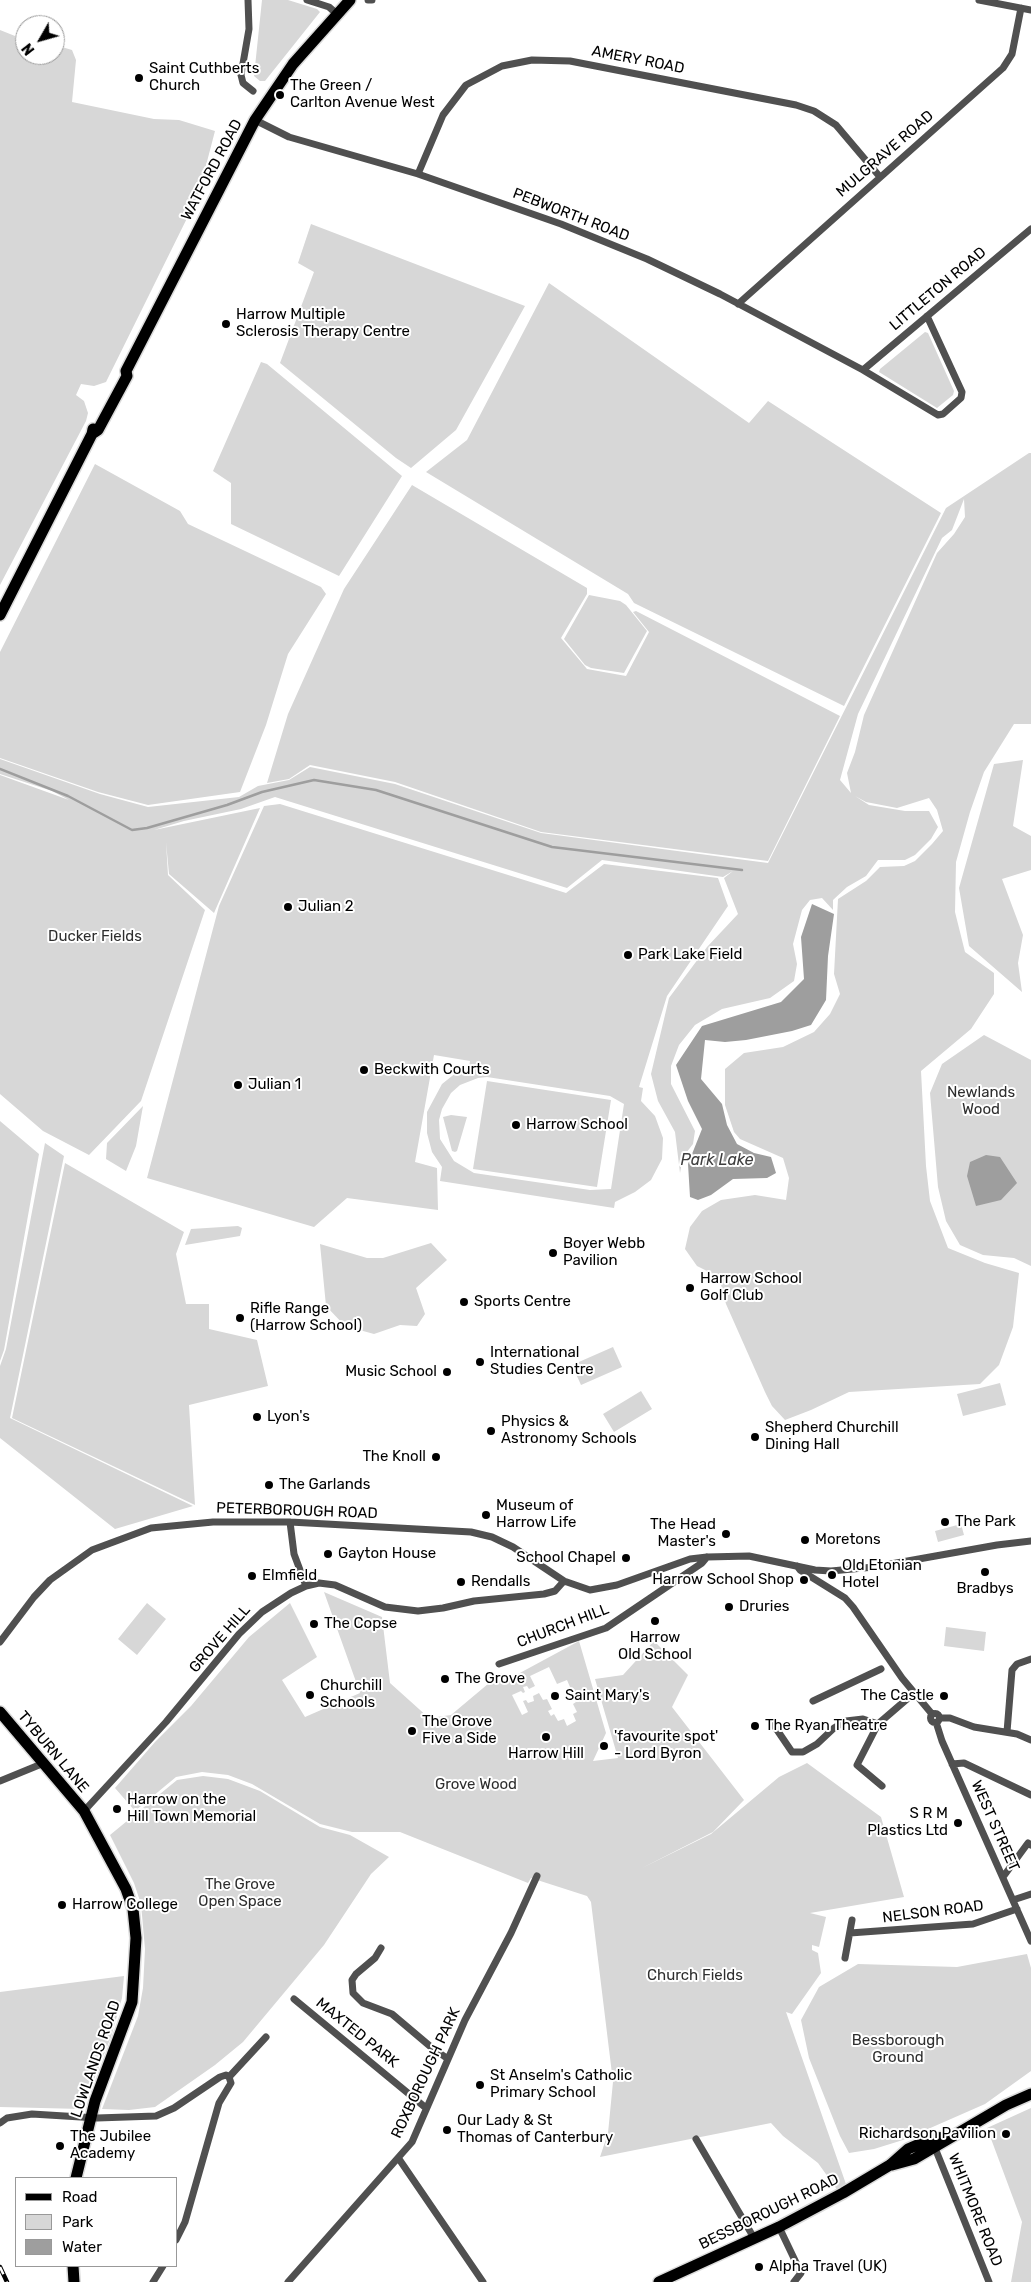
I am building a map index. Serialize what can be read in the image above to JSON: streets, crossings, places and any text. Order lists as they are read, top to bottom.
{
  "streets": {
    "main road": [
      "WATFORD ROAD",
      "TYBURN LANE",
      "LOWLANDS ROAD",
      "BESSBOROUGH ROAD"
    ],
    "street": [
      "AMERY ROAD",
      "MULGRAVE ROAD",
      "PEBWORTH ROAD",
      "LITTLETON ROAD",
      "PETERBOROUGH ROAD",
      "CHURCH HILL",
      "GROVE HILL",
      "WEST STREET",
      "NELSON ROAD",
      "MAXTED PARK",
      "ROXBOROUGH PARK",
      "WHITMORE ROAD"
    ]
  },
  "crossings": [
    ["AMERY ROAD", "MULGRAVE ROAD"],
    ["AMERY ROAD", "PEBWORTH ROAD"],
    ["MULGRAVE ROAD", "PEBWORTH ROAD"],
    ["WATFORD ROAD", "PEBWORTH ROAD"],
    ["PEBWORTH ROAD", "LITTLETON ROAD"],
    ["PETERBOROUGH ROAD", "CHURCH HILL"],
    ["PETERBOROUGH ROAD", "GROVE HILL"],
    ["GROVE HILL", "TYBURN LANE"],
    ["GROVE HILL", "LOWLANDS ROAD"],
    ["TYBURN LANE", "LOWLANDS ROAD"],
    ["WEST STREET", "NELSON ROAD"],
    ["MAXTED PARK", "ROXBOROUGH PARK"],
    ["WHITMORE ROAD", "BESSBOROUGH ROAD"]
  ],
  "water": ["Park Lake"],
  "parks": [
    "Ducker Fields",
    "Newlands Wood",
    "Grove Wood",
    "The Grove Open Space",
    "Church Fields",
    "Bessborough Ground"
  ],
  "places": [
    "Saint Cuthberts Church",
    "The Green / Carlton Avenue West",
    "Harrow Multiple Sclerosis Therapy Centre",
    "Julian 2",
    "Park Lake Field",
    "Beckwith Courts",
    "Julian 1",
    "Harrow School",
    "Boyer Webb Pavilion",
    "Harrow School Golf Club",
    "Sports Centre",
    "Rifle Range (Harrow School)",
    "International Studies Centre",
    "Music School",
    "Lyon's",
    "Physics & Astronomy Schools",
    "Shepherd Churchill Dining Hall",
    "The Knoll",
    "The Garlands",
    "Museum of Harrow Life",
    "The Park",
    "The Head Master's",
    "Moretons",
    "Gayton House",
    "School Chapel",
    "Bradbys",
    "Old Etonian Hotel",
    "Elmfield",
    "Harrow School Shop",
    "Rendalls",
    "Druries",
    "Harrow Old School",
    "The Copse",
    "The Grove",
    "Churchill Schools",
    "Saint Mary's",
    "The Castle",
    "The Ryan Theatre",
    "The Grove Five a Side",
    "Harrow Hill",
    "'favourite spot' - Lord Byron",
    "Harrow on the Hill Town Memorial",
    "S R M Plastics Ltd",
    "Harrow College",
    "St Anselm's Catholic Primary School",
    "Our Lady & St Thomas of Canterbury",
    "Richardson Pavilion",
    "The Jubilee Academy",
    "Alpha Travel (UK)"
  ],
  "legend": ["Road", "Park", "Water"],
  "north": "bottom left"
}
